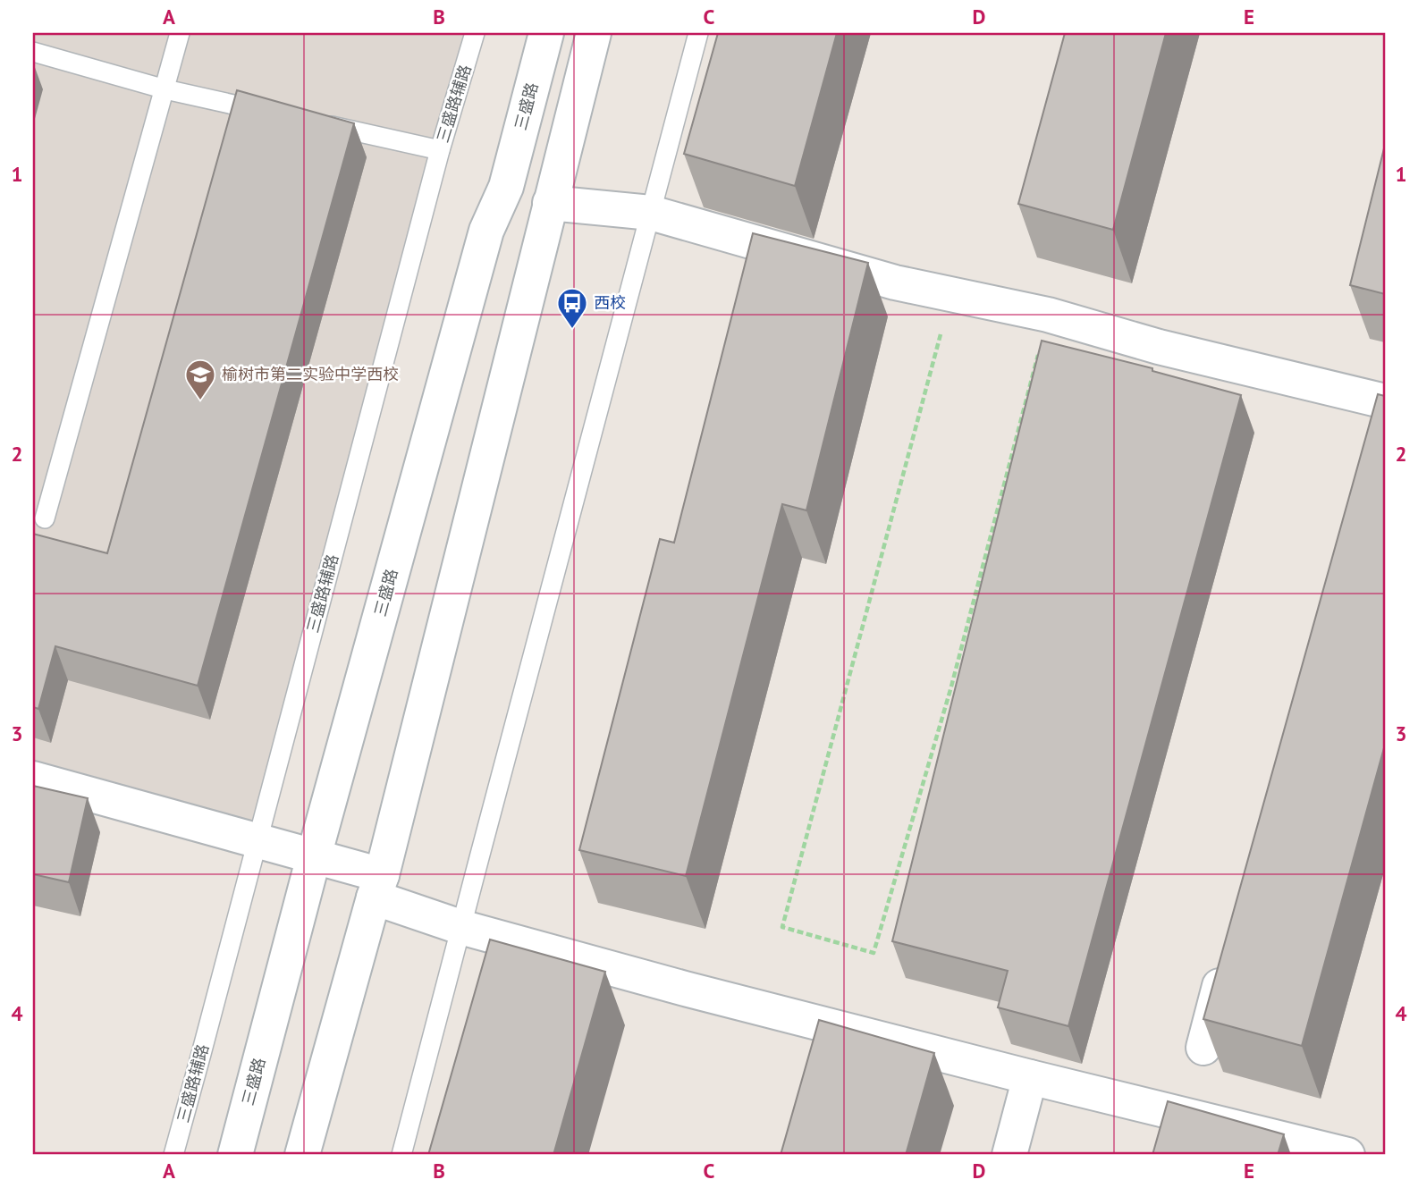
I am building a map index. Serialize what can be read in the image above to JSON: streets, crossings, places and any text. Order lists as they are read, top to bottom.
{
  "streets": {
    "street": ["三盛路"],
    "lane": ["三盛路辅路"]
  },
  "places": {
    "bus stop": ["西校"],
    "school or university": ["榆树市第二实验中学西校"]
  },
  "grid": {
    "columns": [
      "A",
      "B",
      "C",
      "D",
      "E"
    ],
    "rows": [
      "1",
      "2",
      "3",
      "4"
    ]
  }
}
